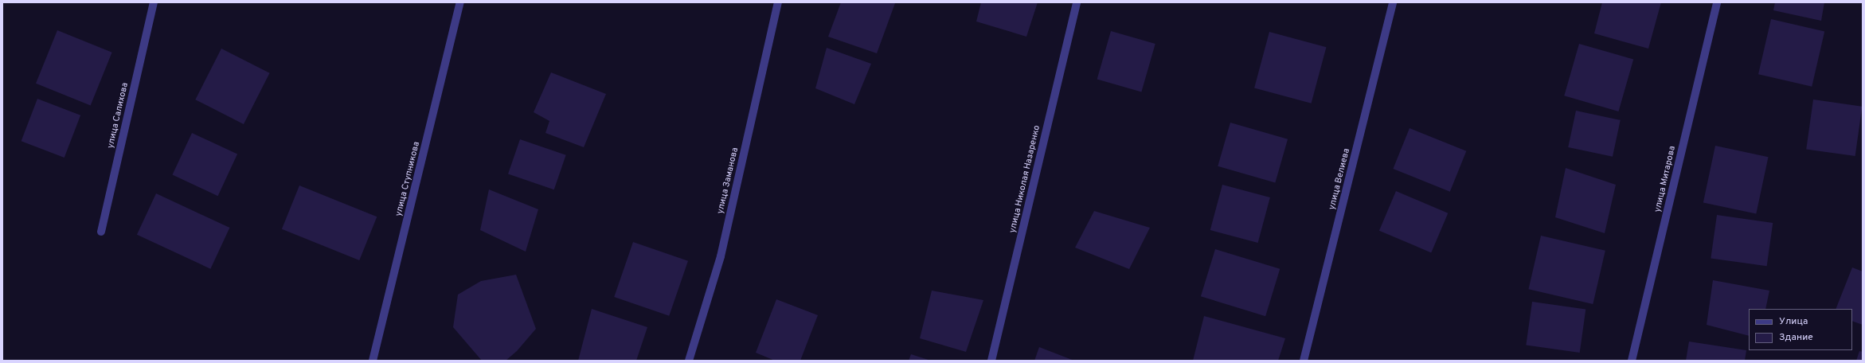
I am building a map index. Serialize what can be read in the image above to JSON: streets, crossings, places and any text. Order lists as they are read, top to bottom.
{
  "streets": {
    "street": [
      "улица Салихова",
      "улица Ступникова",
      "улица Николая Назаренко",
      "улица Велиева",
      "улица Митарова",
      "улица Заманова"
    ]
  },
  "legend": ["Улица", "Здание"]
}
